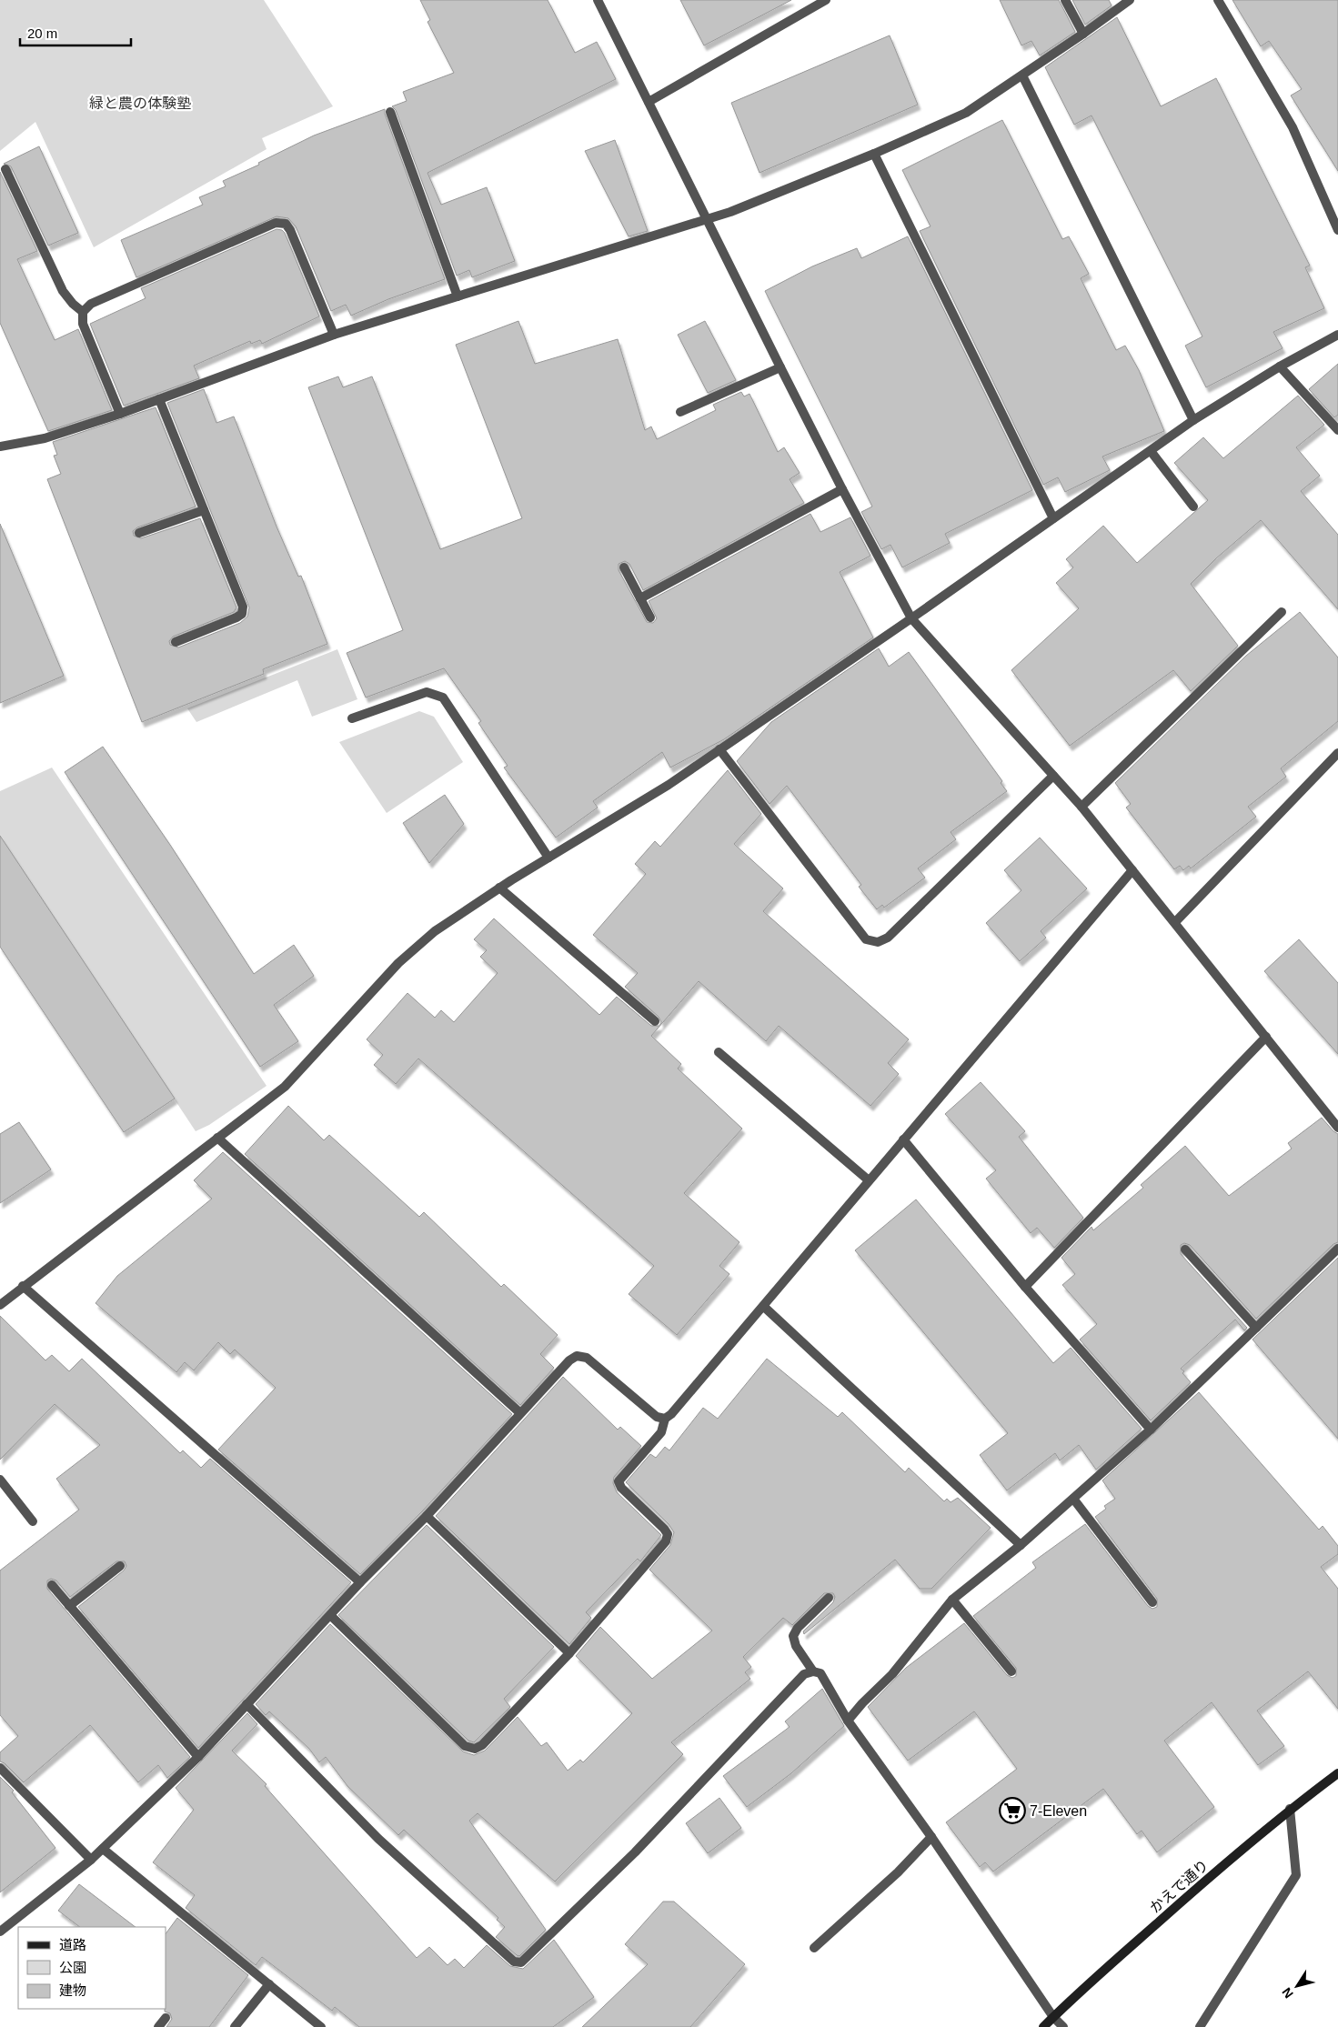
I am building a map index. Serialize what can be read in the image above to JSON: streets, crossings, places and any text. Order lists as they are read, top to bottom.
{
  "streets": {
    "street": ["かえで通り"]
  },
  "parks": ["緑と農の体験塾"],
  "places": {
    "supermarket": ["7-Eleven"]
  },
  "legend": ["道路", "公園", "建物"],
  "scale_bar": "20 m",
  "north": "bottom left"
}
